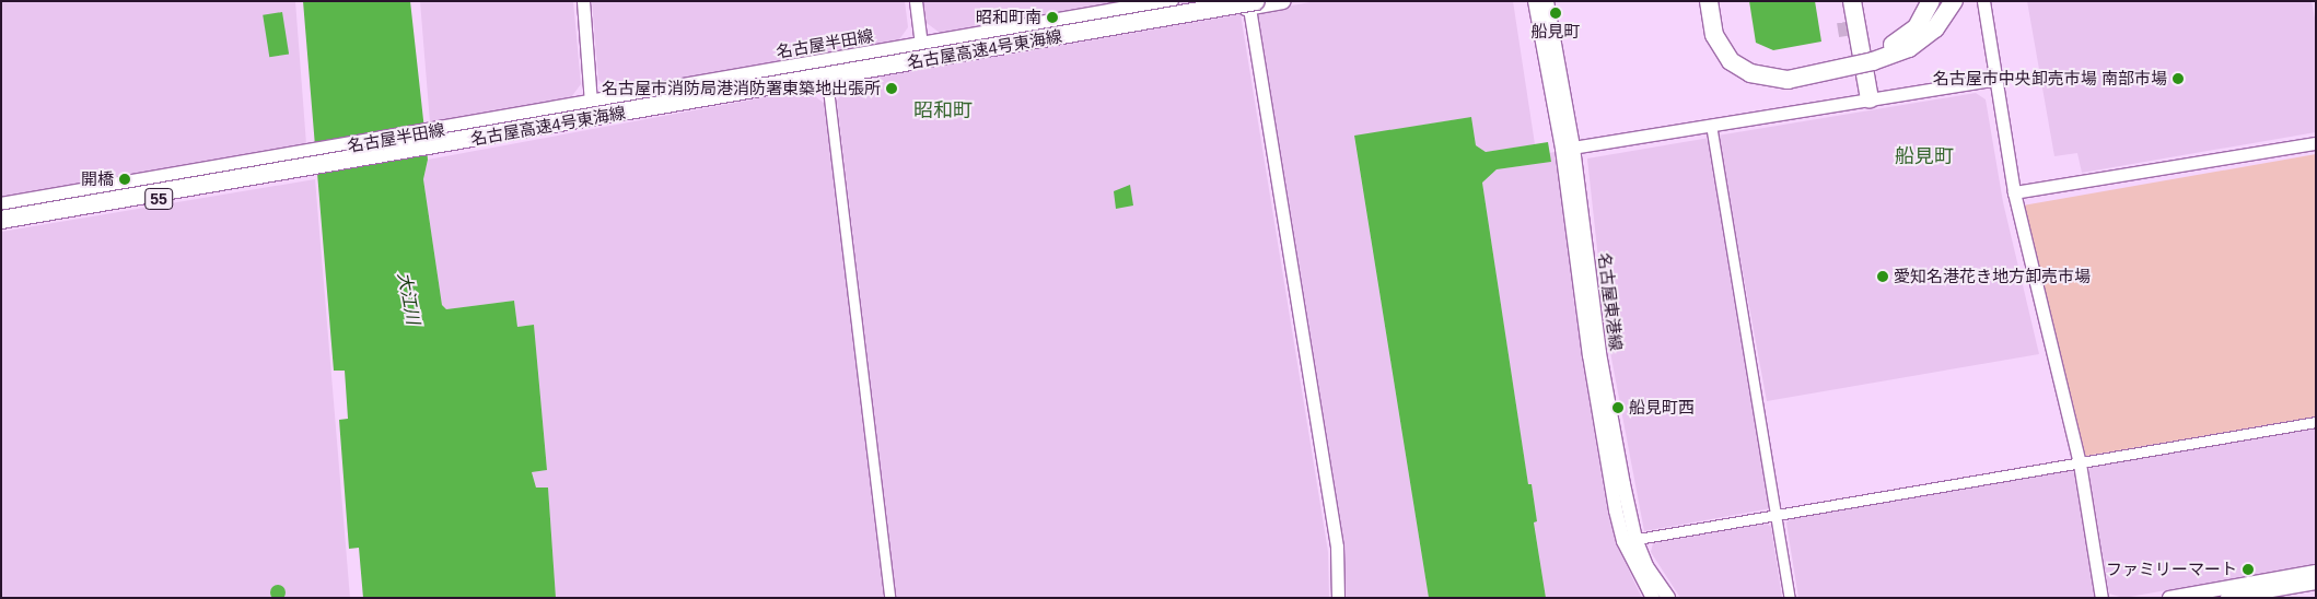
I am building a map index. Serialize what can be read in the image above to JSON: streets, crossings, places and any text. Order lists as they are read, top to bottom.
{
  "streets": {
    "highway": ["名古屋高速4号東海線"],
    "main road": ["名古屋半田線", "55", "名古屋東港線"]
  },
  "crossings": [
    ["名古屋半田線", "名古屋高速4号東海線"]
  ],
  "districts": ["昭和町", "船見町"],
  "water": ["大江川"],
  "places": [
    "船見町",
    "昭和町南",
    "名古屋市中央卸売市場 南部市場",
    "名古屋市消防局港消防署東築地出張所",
    "開橋",
    "愛知名港花き地方卸売市場",
    "船見町西",
    "ファミリーマート"
  ]
}
